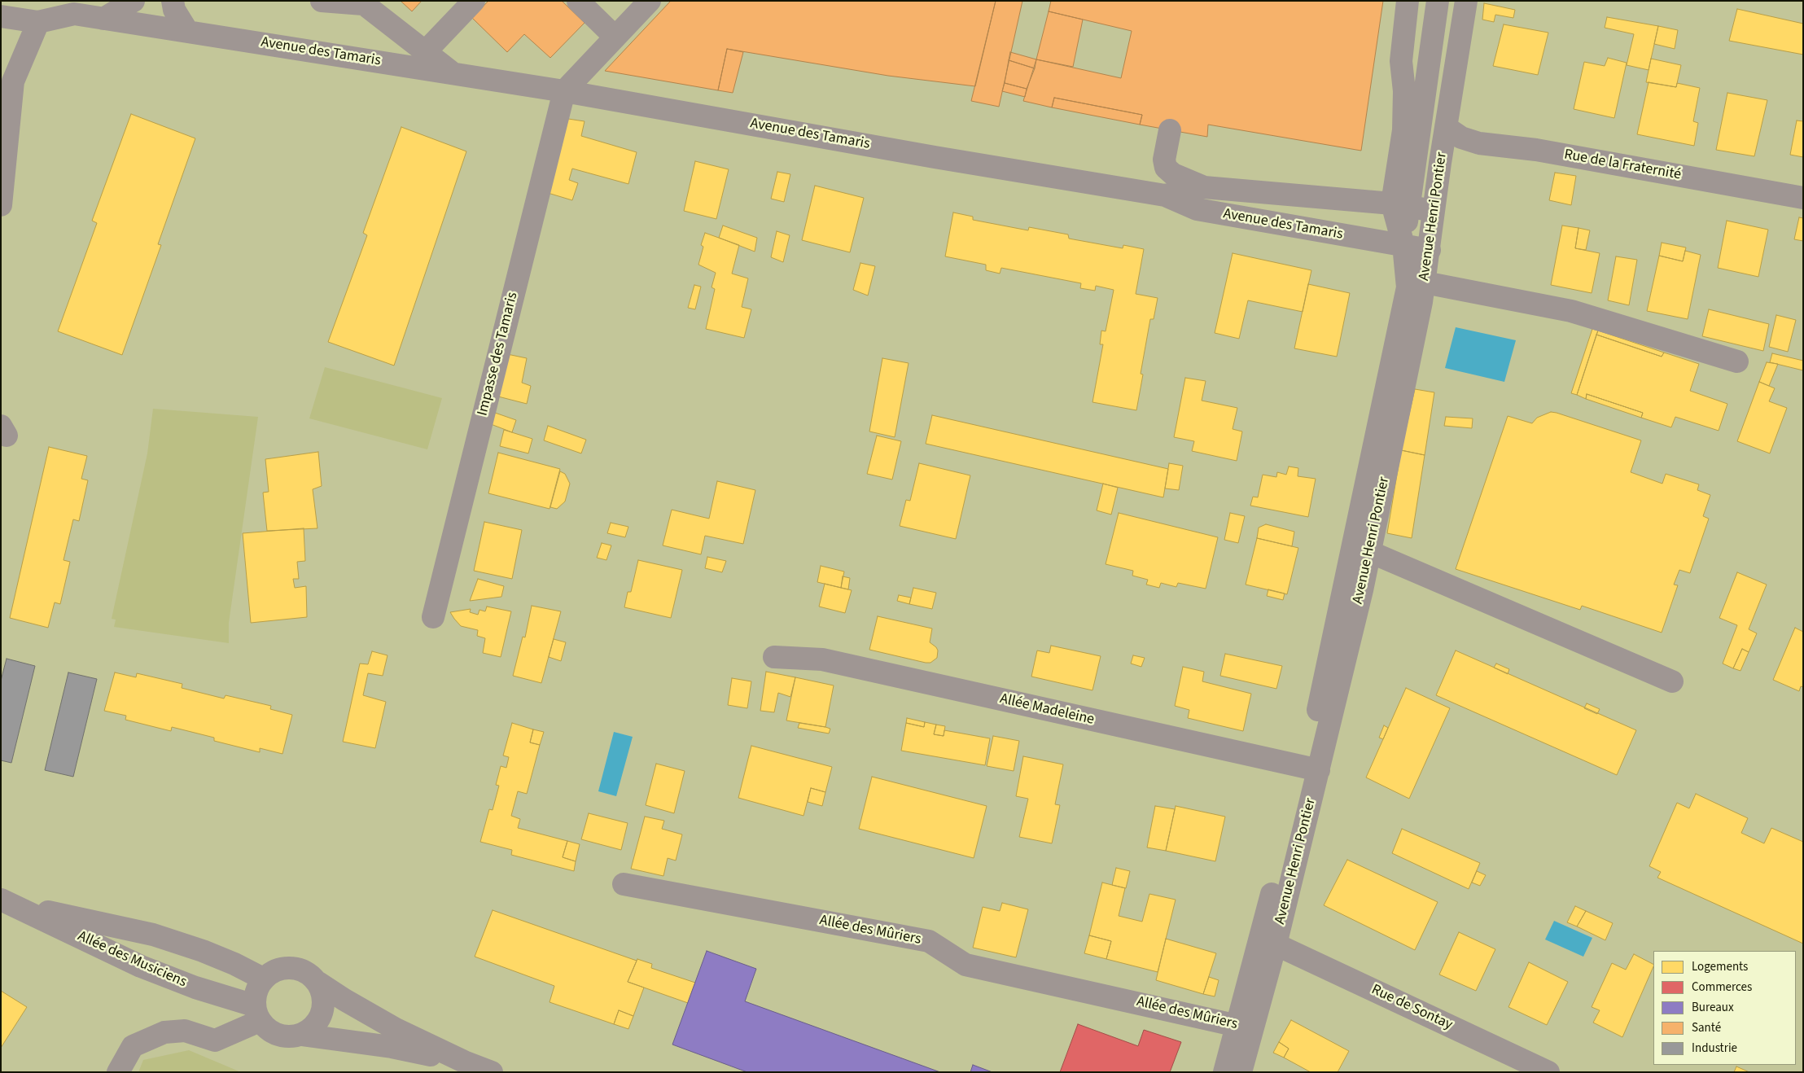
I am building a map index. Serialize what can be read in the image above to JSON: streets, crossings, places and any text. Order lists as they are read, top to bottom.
{
  "streets": {
    "street": [
      "Avenue des Tamaris",
      "Rue de la Fraternité",
      "Avenue Henri Pontier",
      "Impasse des Tamaris",
      "Allée Madeleine",
      "Allée des Mûriers",
      "Allée des Musiciens",
      "Rue de Sontay"
    ]
  },
  "crossings": [
    ["Avenue des Tamaris", "Avenue Henri Pontier"],
    ["Avenue des Tamaris", "Impasse des Tamaris"],
    ["Rue de la Fraternité", "Avenue Henri Pontier"],
    ["Avenue Henri Pontier", "Allée Madeleine"],
    ["Avenue Henri Pontier", "Allée des Mûriers"],
    ["Avenue Henri Pontier", "Rue de Sontay"]
  ],
  "legend": [
    "Logements",
    "Commerces",
    "Bureaux",
    "Santé",
    "Industrie"
  ]
}
